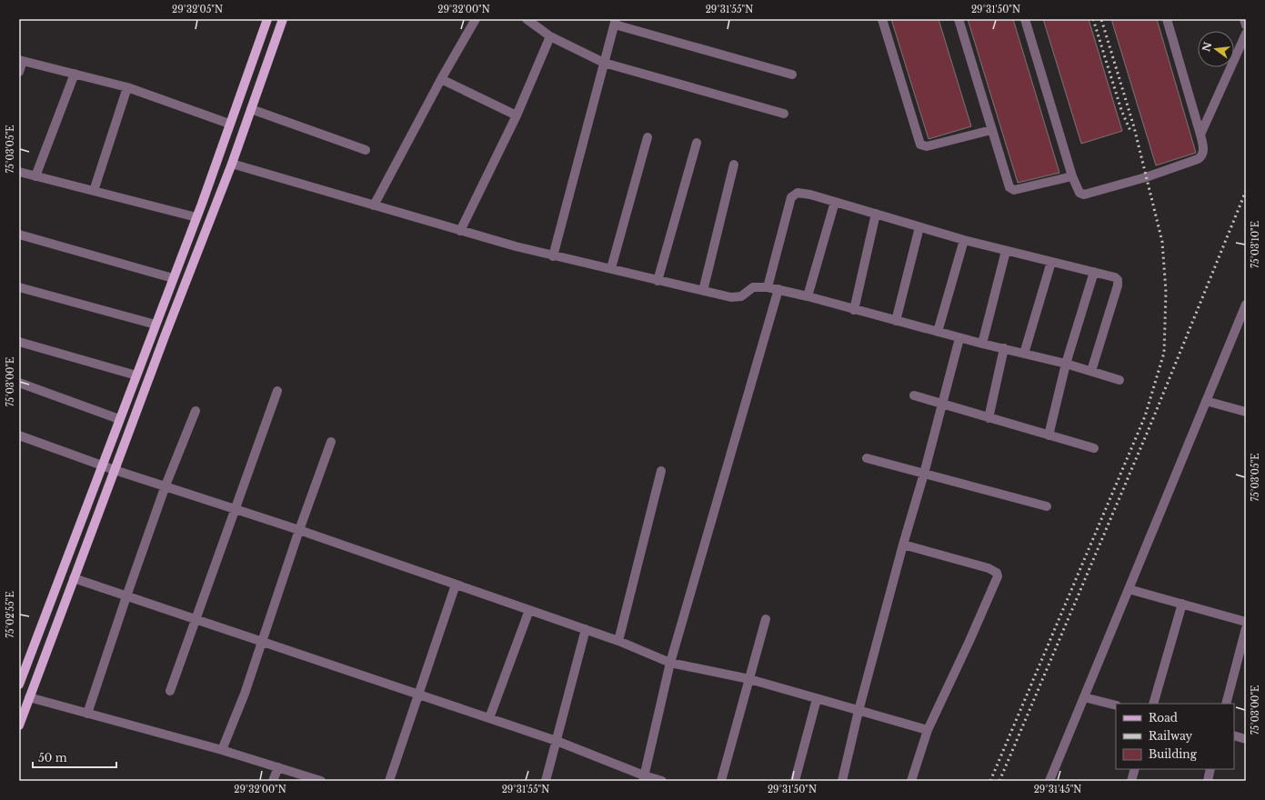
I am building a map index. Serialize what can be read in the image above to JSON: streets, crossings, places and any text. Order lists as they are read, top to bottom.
{
  "legend": ["Road", "Railway", "Building"],
  "scale_bar": "50 m",
  "north": "left",
  "coordinates": [
    "29°32'05\"N",
    "29°32'00\"N",
    "29°31'55\"N",
    "29°31'50\"N",
    "75°03'05\"E",
    "75°03'10\"E",
    "75°03'00\"E",
    "75°02'55\"E",
    "29°31'45\"N"
  ]
}
